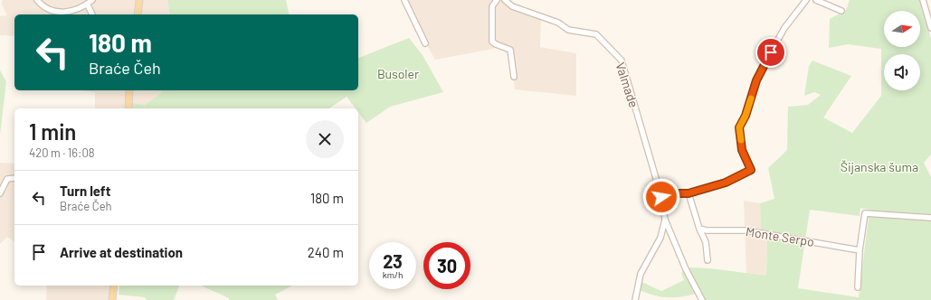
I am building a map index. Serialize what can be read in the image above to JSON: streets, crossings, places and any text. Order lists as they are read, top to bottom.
{
  "streets": {
    "street": ["Valmade", "Monte Serpo"]
  },
  "parks": ["Busoler", "Šijanska šuma"],
  "north": "right",
  "page": {
    "turn": ["180 m", "Braće Čeh"],
    "heading": ["1 min", "420 m · 16:08"],
    "list": [
      {
        "name": "Turn left",
        "note": "Braće Čeh",
        "value": "180 m"
      },
      {
        "name": "Arrive at destination",
        "value": "240 m"
      }
    ],
    "speed": "23 km/h",
    "limit": "30"
  }
}
